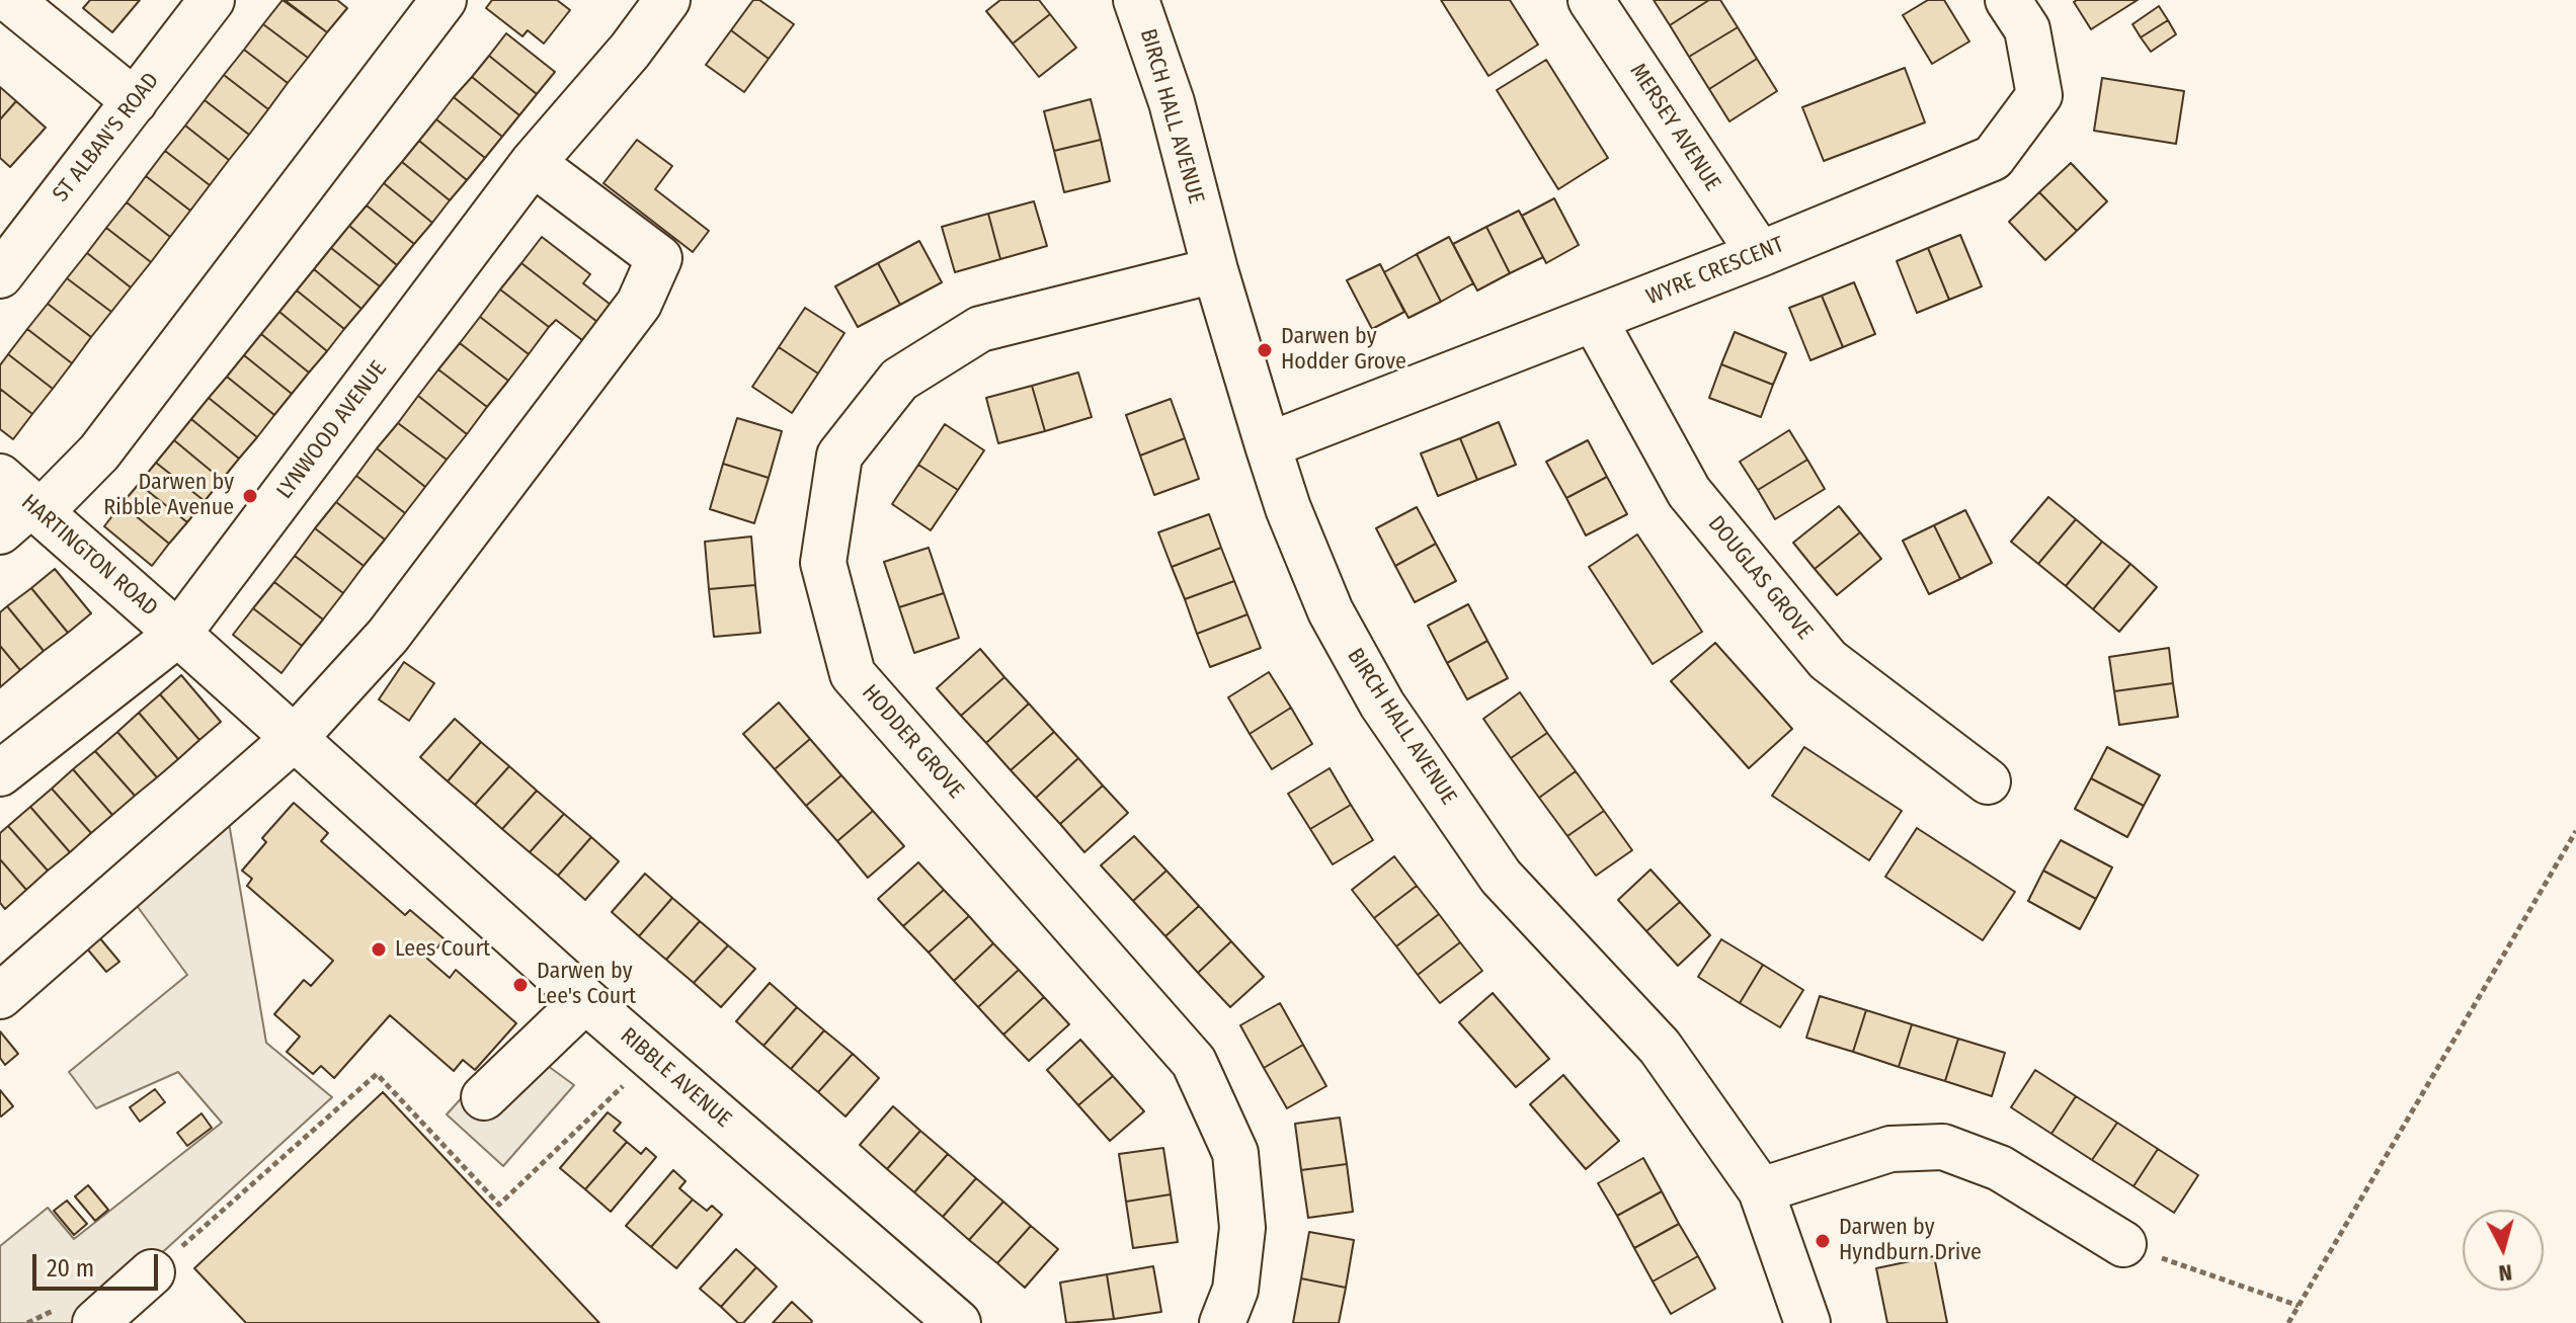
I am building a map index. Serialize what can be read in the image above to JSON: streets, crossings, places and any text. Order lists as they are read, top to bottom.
{
  "streets": {
    "street": [
      "BIRCH HALL AVENUE",
      "MERSEY AVENUE",
      "ST ALBAN'S ROAD",
      "WYRE CRESCENT",
      "LYNWOOD AVENUE",
      "HARTINGTON ROAD",
      "DOUGLAS GROVE",
      "HODDER GROVE",
      "RIBBLE AVENUE"
    ]
  },
  "crossings": [
    ["BIRCH HALL AVENUE", "WYRE CRESCENT"],
    ["BIRCH HALL AVENUE", "HODDER GROVE"],
    ["MERSEY AVENUE", "WYRE CRESCENT"],
    ["WYRE CRESCENT", "DOUGLAS GROVE"],
    ["LYNWOOD AVENUE", "HARTINGTON ROAD"],
    ["LYNWOOD AVENUE", "RIBBLE AVENUE"],
    ["HARTINGTON ROAD", "RIBBLE AVENUE"]
  ],
  "places": [
    "Darwen by Hodder Grove",
    "Darwen by Ribble Avenue",
    "Lees Court",
    "Darwen by Lee's Court",
    "Darwen by Hyndburn Drive"
  ],
  "scale_bar": "20 m",
  "north": "bottom"
}
